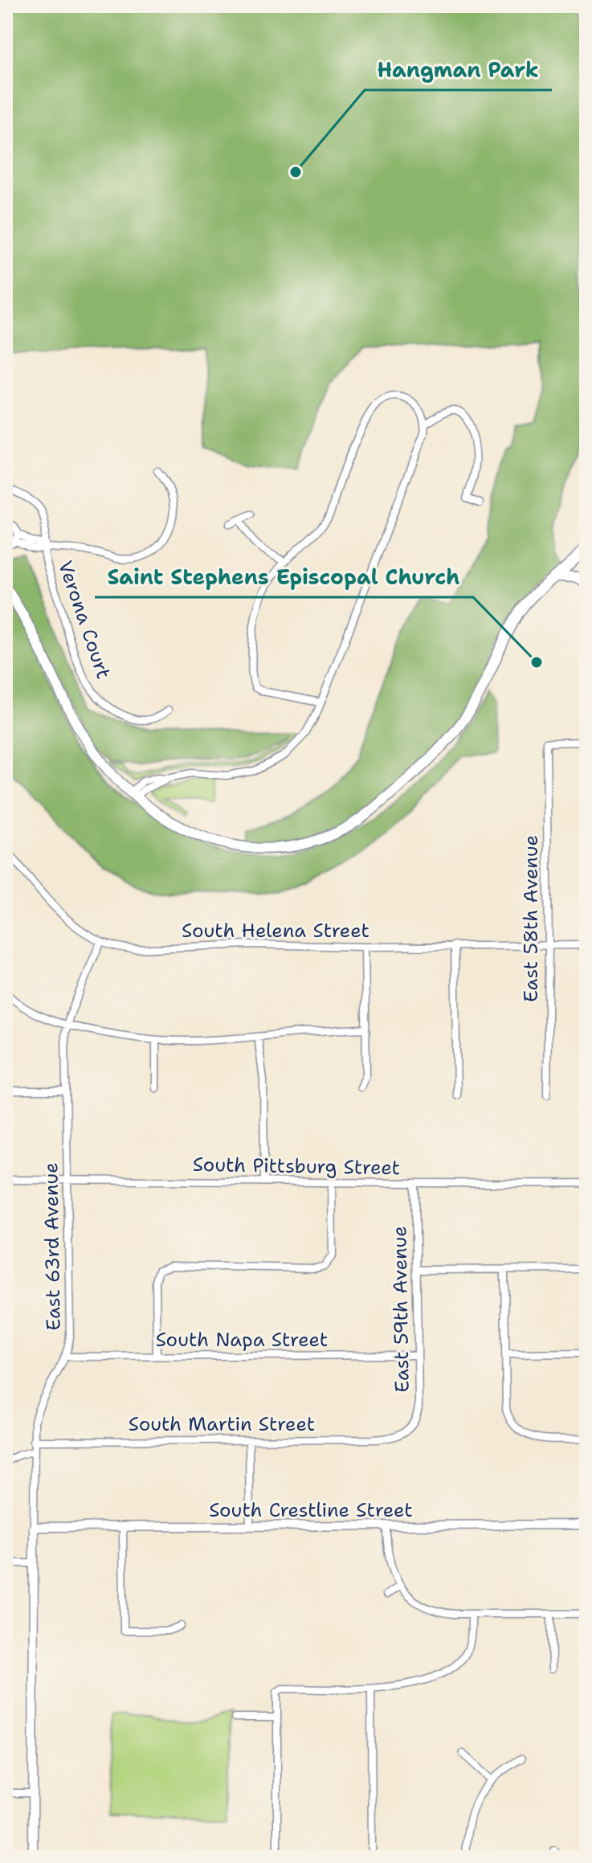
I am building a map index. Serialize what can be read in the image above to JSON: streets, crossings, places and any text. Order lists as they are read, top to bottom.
{
  "streets": {
    "street": [
      "Verona Court",
      "East 58th Avenue",
      "South Helena Street",
      "South Pittsburg Street",
      "East 63rd Avenue",
      "East 59th Avenue",
      "South Napa Street",
      "South Martin Street",
      "South Crestline Street"
    ]
  },
  "crossings": [
    ["East 58th Avenue", "South Helena Street"],
    ["South Helena Street", "East 63rd Avenue"],
    ["South Pittsburg Street", "East 63rd Avenue"],
    ["South Pittsburg Street", "East 59th Avenue"],
    ["East 63rd Avenue", "South Napa Street"],
    ["East 63rd Avenue", "South Martin Street"],
    ["East 63rd Avenue", "South Crestline Street"],
    ["East 59th Avenue", "South Napa Street"],
    ["East 59th Avenue", "South Martin Street"]
  ],
  "places": ["Hangman Park", "Saint Stephens Episcopal Church"]
}
